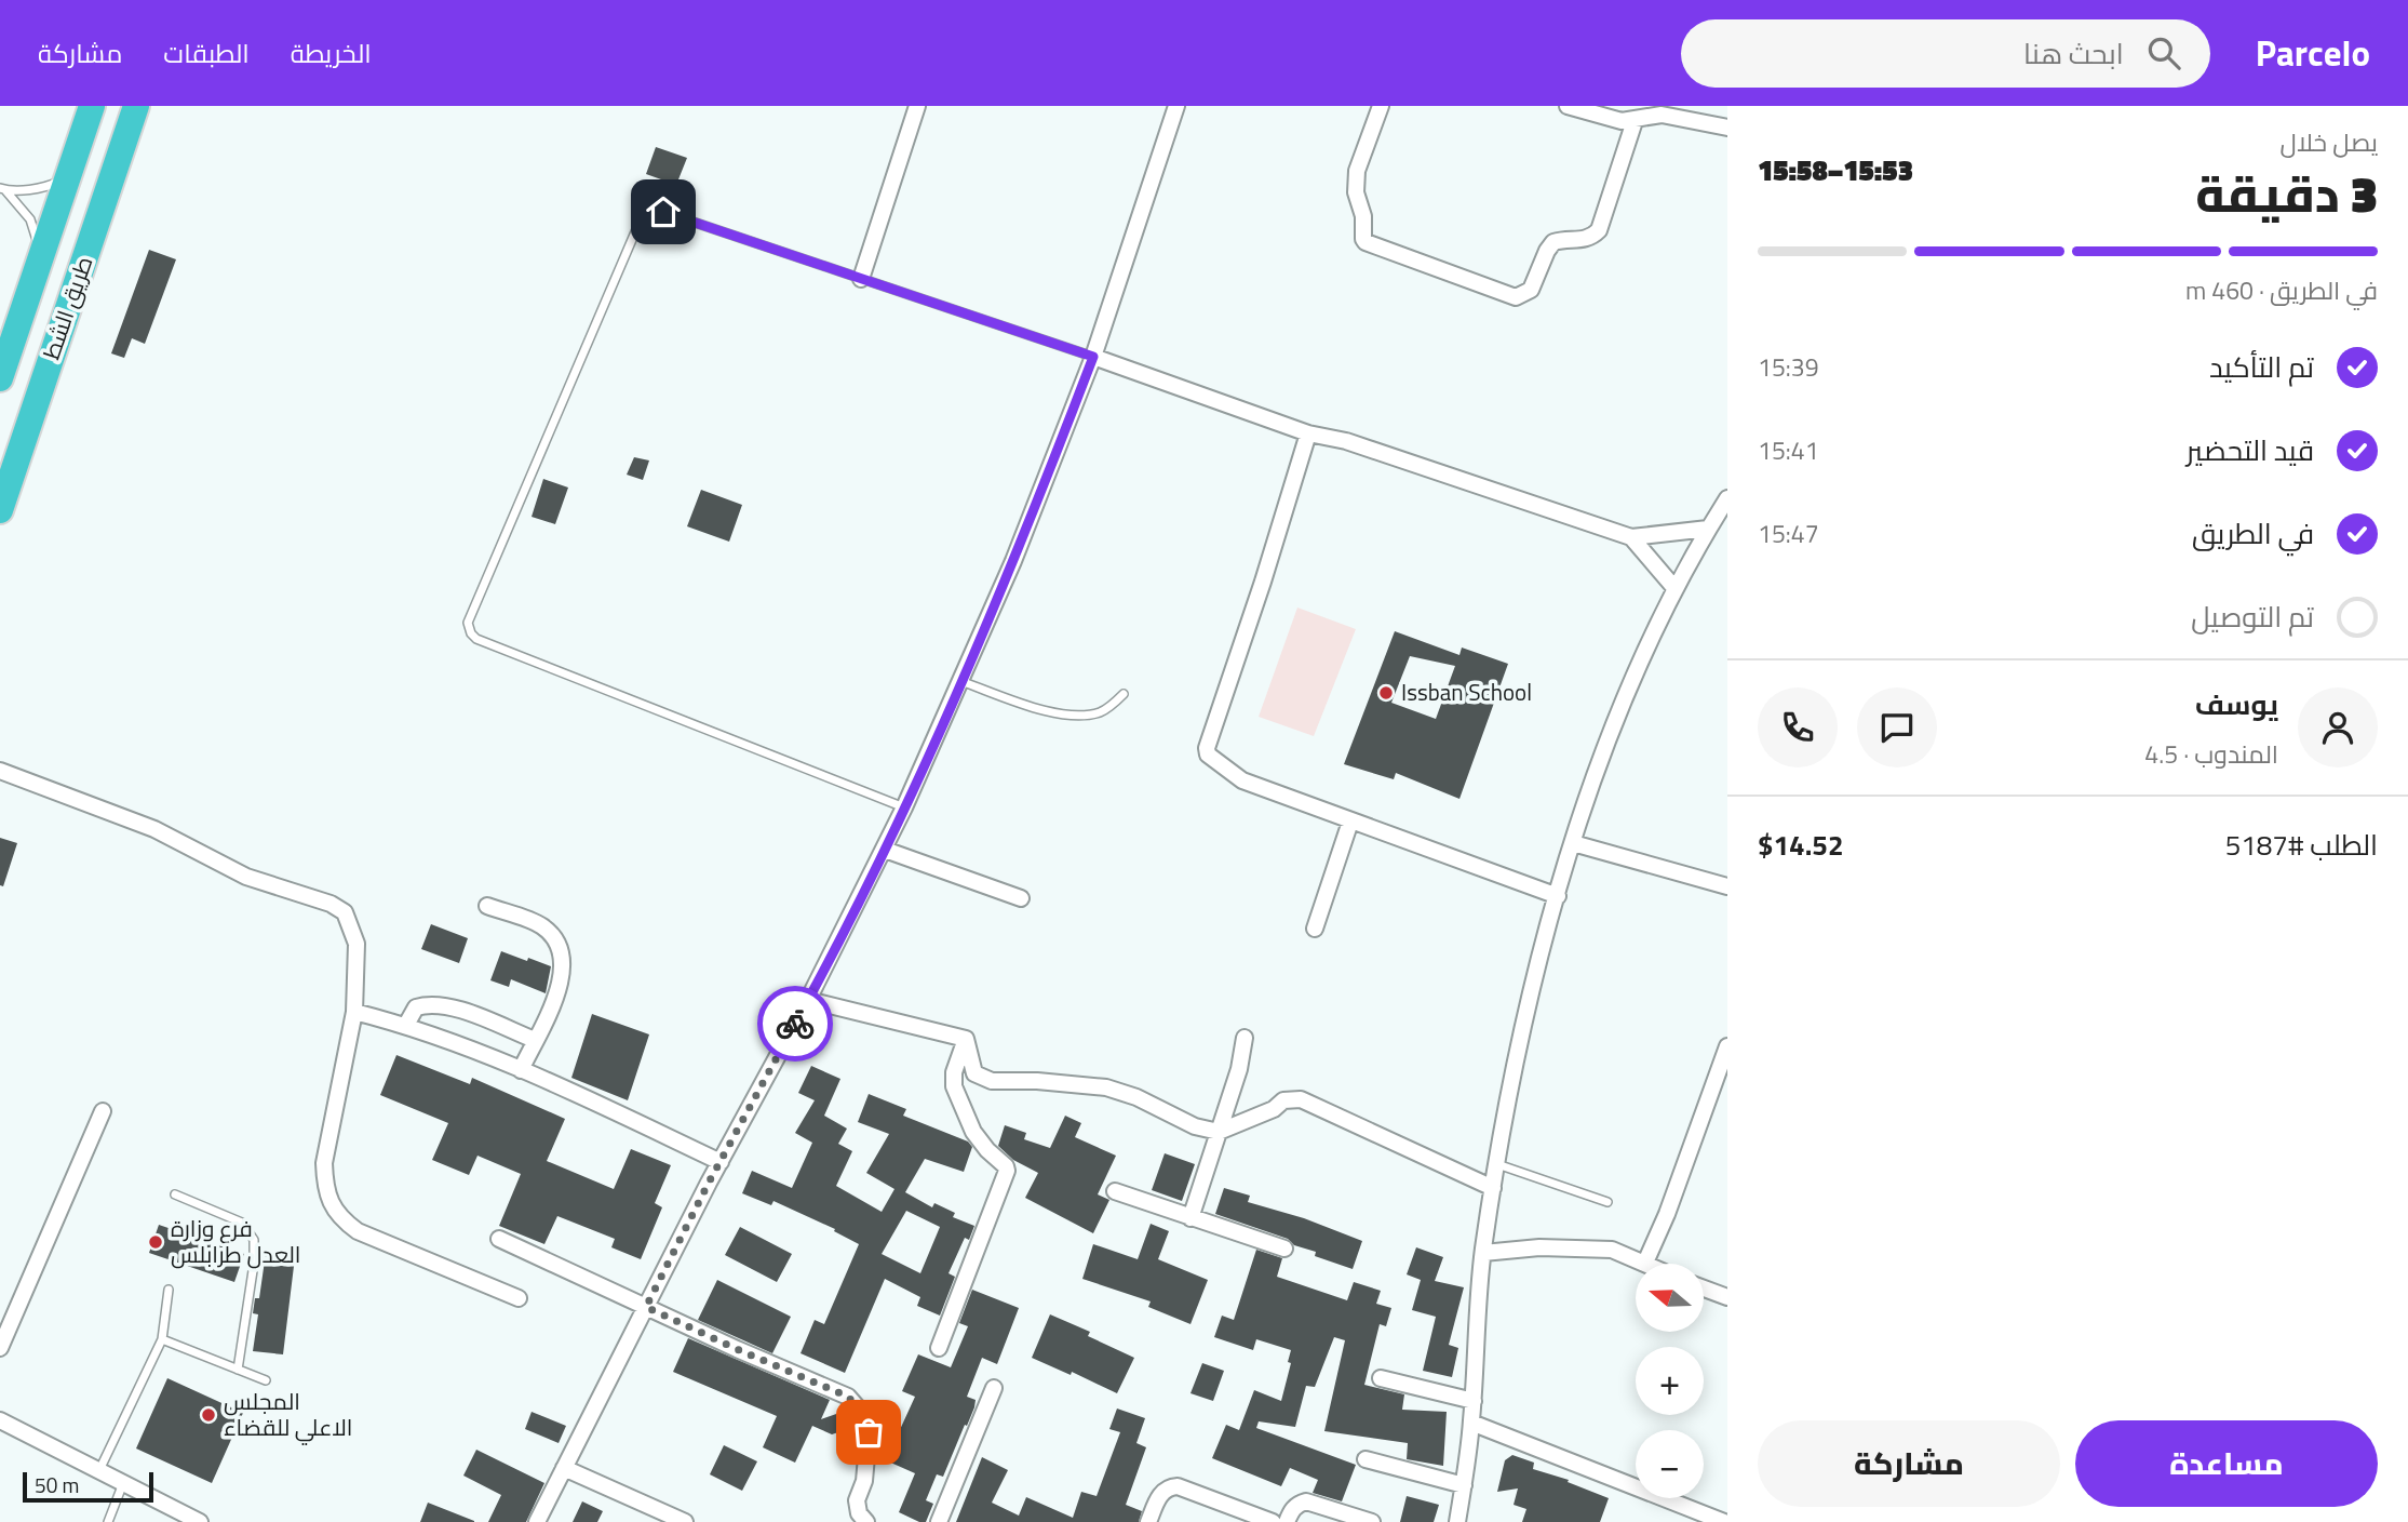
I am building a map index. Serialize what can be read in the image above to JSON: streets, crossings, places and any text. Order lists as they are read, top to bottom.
{
  "streets": {
    "highway": ["طريق الشط"]
  },
  "places": ["Issban School", "فرع وزارة العدل طرابلس", "المجلس الاعلي للقضاء"],
  "scale_bar": "50 m",
  "north": "left",
  "page": {
    "header": "Parcelo",
    "search": "ابحث هنا",
    "nav": ["الخريطة", "الطبقات", "مشاركة"],
    "heading": ["3 دقيقة", "يصل خلال", "15:53–15:58"],
    "panel": [
      "يوسف",
      "المندوب · 4.5",
      "الطلب #5187",
      "$14.52"
    ],
    "bar": "في الطريق · 460 m",
    "list": [
      ["تم التأكيد", "15:39"],
      ["قيد التحضير", "15:41"],
      ["في الطريق", "15:47"],
      "تم التوصيل"
    ],
    "map_buttons": ["+", "−"],
    "buttons": ["مساعدة", "مشاركة"],
    "scale": "50 m"
  }
}
